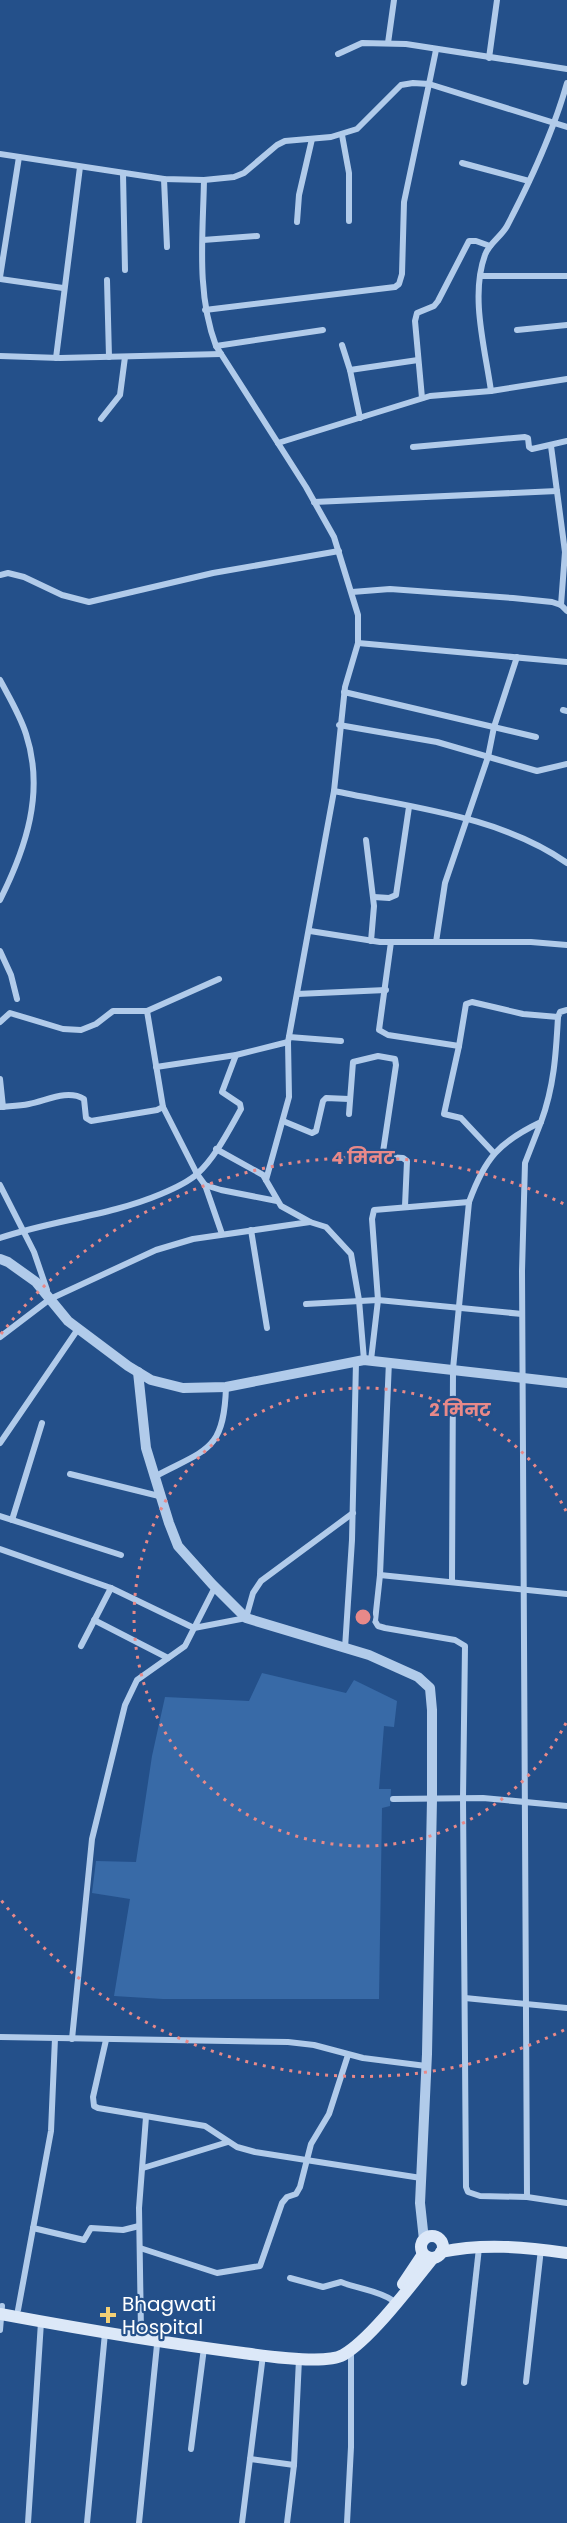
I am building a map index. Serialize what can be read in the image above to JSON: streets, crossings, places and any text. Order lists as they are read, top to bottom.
{
  "places": {
    "health": ["Bhagwati Hospital"]
  },
  "rings": ["4 मिनट", "2 मिनट"]
}
